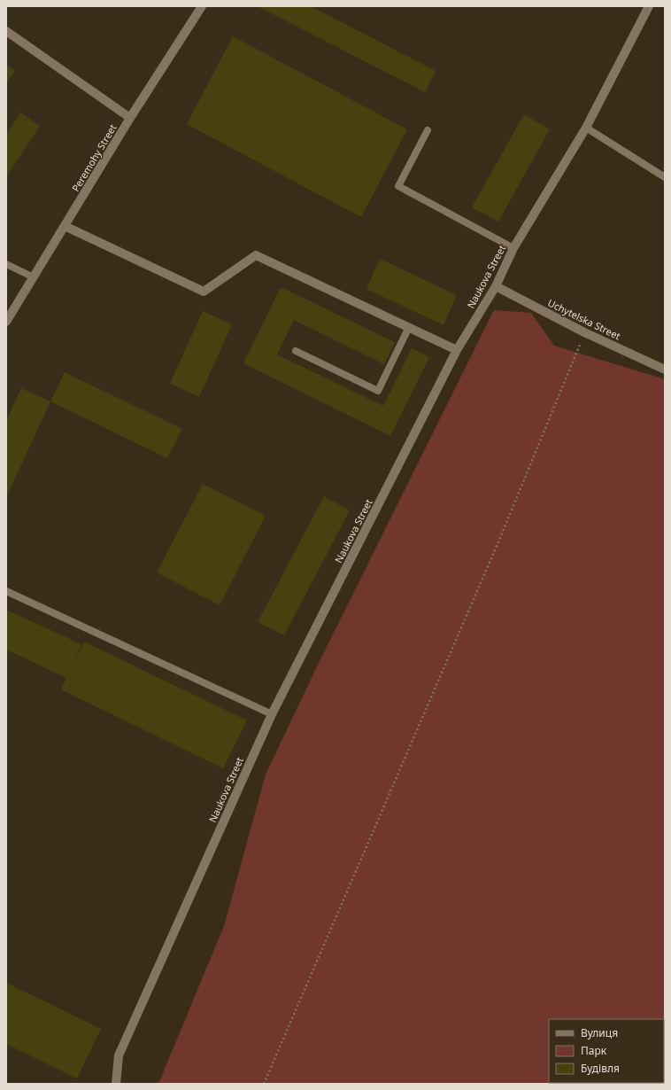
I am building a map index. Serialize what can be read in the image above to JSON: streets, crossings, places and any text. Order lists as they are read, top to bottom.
{
  "streets": {
    "street": ["Peremohy Street", "Naukova Street", "Uchytelska Street"]
  },
  "crossings": [
    ["Naukova Street", "Uchytelska Street"]
  ],
  "legend": ["Вулиця", "Парк", "Будівля"]
}
